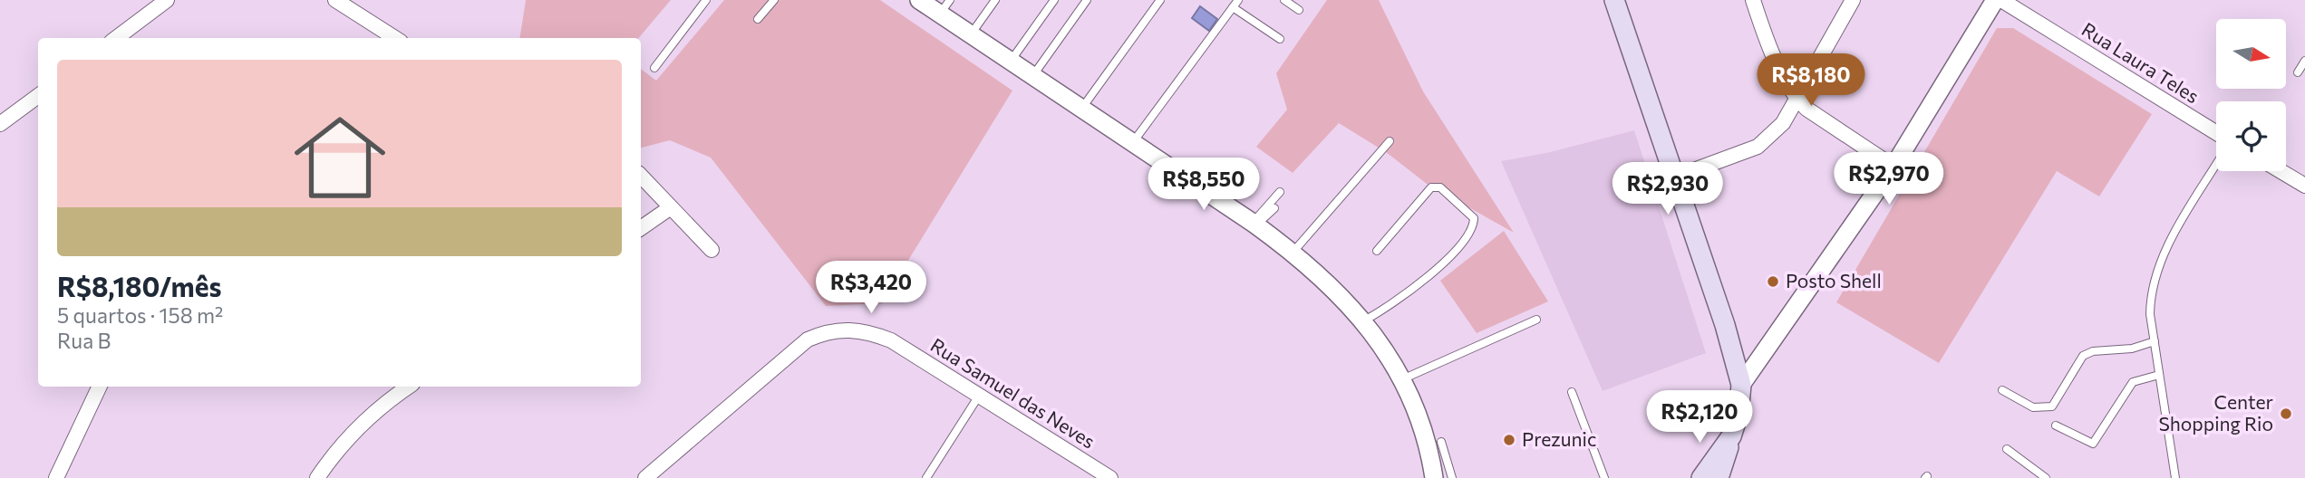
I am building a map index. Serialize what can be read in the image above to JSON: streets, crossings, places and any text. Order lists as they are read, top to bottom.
{
  "streets": {
    "street": ["Rua Laura Teles", "Rua Samuel das Neves"]
  },
  "places": ["Posto Shell", "Center Shopping Rio", "Prezunic"],
  "north": "right",
  "page": {
    "list": [
      {
        "name": "R$8,180/mês",
        "note": "5 quartos · 158 m² · Rua B"
      }
    ],
    "price": [
      "R$8,180",
      "R$2,970",
      "R$8,550",
      "R$2,930",
      "R$3,420",
      "R$2,120"
    ]
  }
}
